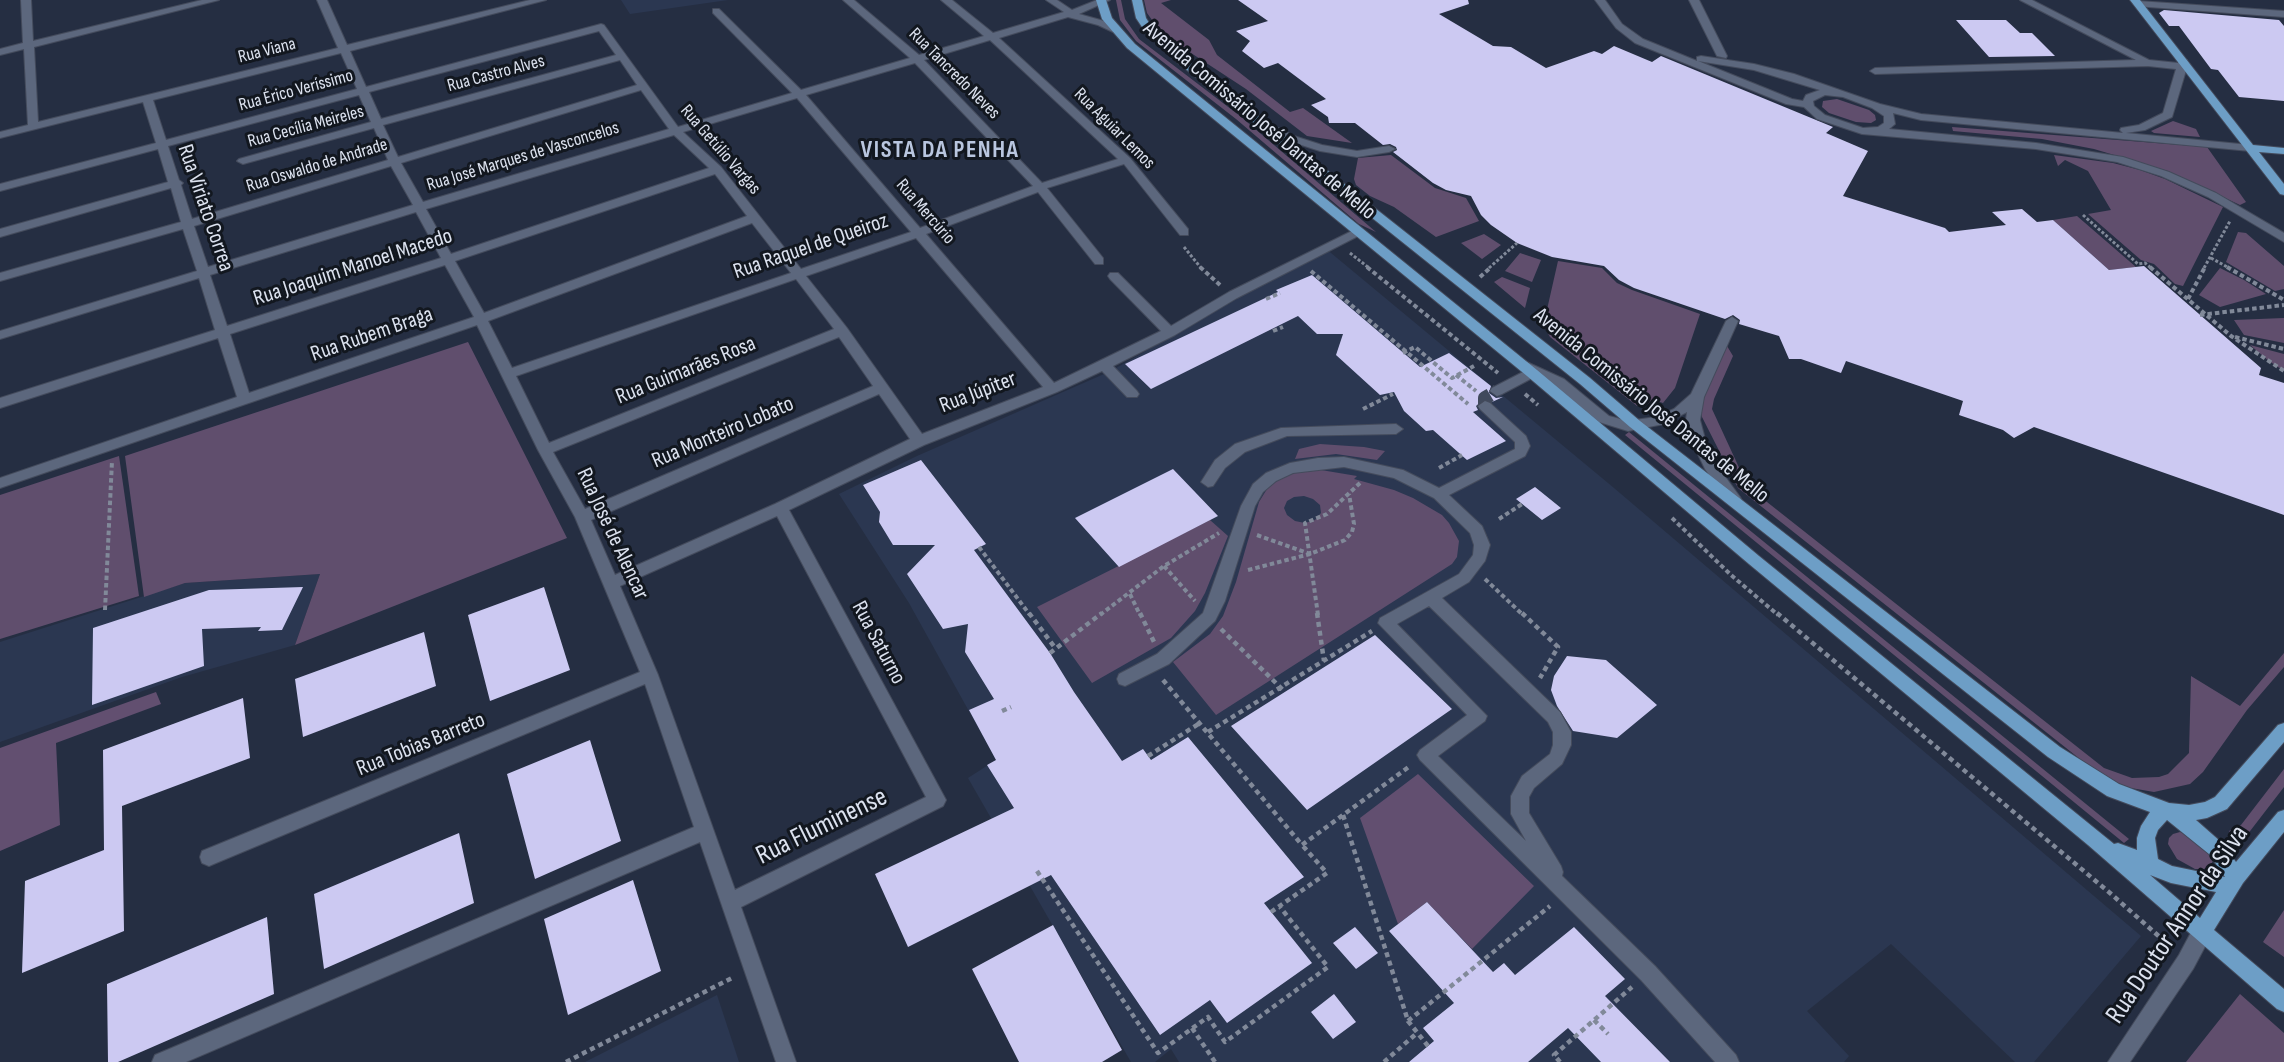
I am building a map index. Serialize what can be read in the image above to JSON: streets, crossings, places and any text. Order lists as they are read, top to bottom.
{
  "streets": {
    "main road": ["Avenida Comissário José Dantas de Mello", "Rua Doutor Annor da Silva"],
    "street": [
      "Rua Viana",
      "Rua Castro Alves",
      "Rua Tancredo Neves",
      "Rua Érico Veríssimo",
      "Rua Cecília Meireles",
      "Rua Aguiar Lemos",
      "Rua Getúlio Vargas",
      "Rua José Marques de Vasconcelos",
      "Rua Oswaldo de Andrade",
      "Rua Viriato Correa",
      "Rua Mercúrio",
      "Rua Raquel de Queiroz",
      "Rua Joaquim Manoel Macedo",
      "Rua Rubem Braga",
      "Rua Guimarães Rosa",
      "Rua Júpiter",
      "Rua Monteiro Lobato",
      "Rua José de Alencar",
      "Rua Saturno",
      "Rua Tobias Barreto",
      "Rua Fluminense"
    ]
  },
  "crossings": [
    ["Rua Viana", "Rua Viriato Correa"],
    ["Rua Viana", "Rua José de Alencar"],
    ["Rua Castro Alves", "Rua Cecília Meireles"],
    ["Rua Castro Alves", "Rua Getúlio Vargas"],
    ["Rua Castro Alves", "Rua José de Alencar"],
    ["Rua Tancredo Neves", "Rua José Marques de Vasconcelos"],
    ["Rua Tancredo Neves", "Rua Raquel de Queiroz"],
    ["Rua Érico Veríssimo", "Rua Getúlio Vargas"],
    ["Rua Érico Veríssimo", "Rua Viriato Correa"],
    ["Rua Érico Veríssimo", "Rua José de Alencar"],
    ["Avenida Comissário José Dantas de Mello", "Rua José Marques de Vasconcelos"],
    ["Avenida Comissário José Dantas de Mello", "Rua Júpiter"],
    ["Avenida Comissário José Dantas de Mello", "Rua Doutor Annor da Silva"],
    ["Rua Cecília Meireles", "Rua José de Alencar"],
    ["Rua Aguiar Lemos", "Rua José Marques de Vasconcelos"],
    ["Rua Aguiar Lemos", "Rua Raquel de Queiroz"],
    ["Rua Getúlio Vargas", "Rua José Marques de Vasconcelos"],
    ["Rua Getúlio Vargas", "Rua Oswaldo de Andrade"],
    ["Rua Getúlio Vargas", "Rua Raquel de Queiroz"],
    ["Rua Getúlio Vargas", "Rua Joaquim Manoel Macedo"],
    ["Rua Getúlio Vargas", "Rua Rubem Braga"],
    ["Rua Getúlio Vargas", "Rua Guimarães Rosa"],
    ["Rua Getúlio Vargas", "Rua Júpiter"],
    ["Rua Getúlio Vargas", "Rua Monteiro Lobato"],
    ["Rua José Marques de Vasconcelos", "Rua Viriato Correa"],
    ["Rua José Marques de Vasconcelos", "Rua Mercúrio"],
    ["Rua José Marques de Vasconcelos", "Rua José de Alencar"],
    ["Rua Oswaldo de Andrade", "Rua Viriato Correa"],
    ["Rua Oswaldo de Andrade", "Rua José de Alencar"],
    ["Rua Viriato Correa", "Rua Joaquim Manoel Macedo"],
    ["Rua Viriato Correa", "Rua Rubem Braga"],
    ["Rua Mercúrio", "Rua Raquel de Queiroz"],
    ["Rua Mercúrio", "Rua Júpiter"],
    ["Rua Raquel de Queiroz", "Rua José de Alencar"],
    ["Rua Joaquim Manoel Macedo", "Rua José de Alencar"],
    ["Rua Rubem Braga", "Rua José de Alencar"],
    ["Rua Guimarães Rosa", "Rua José de Alencar"],
    ["Rua Júpiter", "Rua José de Alencar"],
    ["Rua Júpiter", "Rua Saturno"],
    ["Rua Monteiro Lobato", "Rua José de Alencar"],
    ["Rua José de Alencar", "Rua Tobias Barreto"],
    ["Rua José de Alencar", "Rua Fluminense"],
    ["Rua Saturno", "Rua Fluminense"]
  ],
  "districts": ["VISTA DA PENHA"]
}
